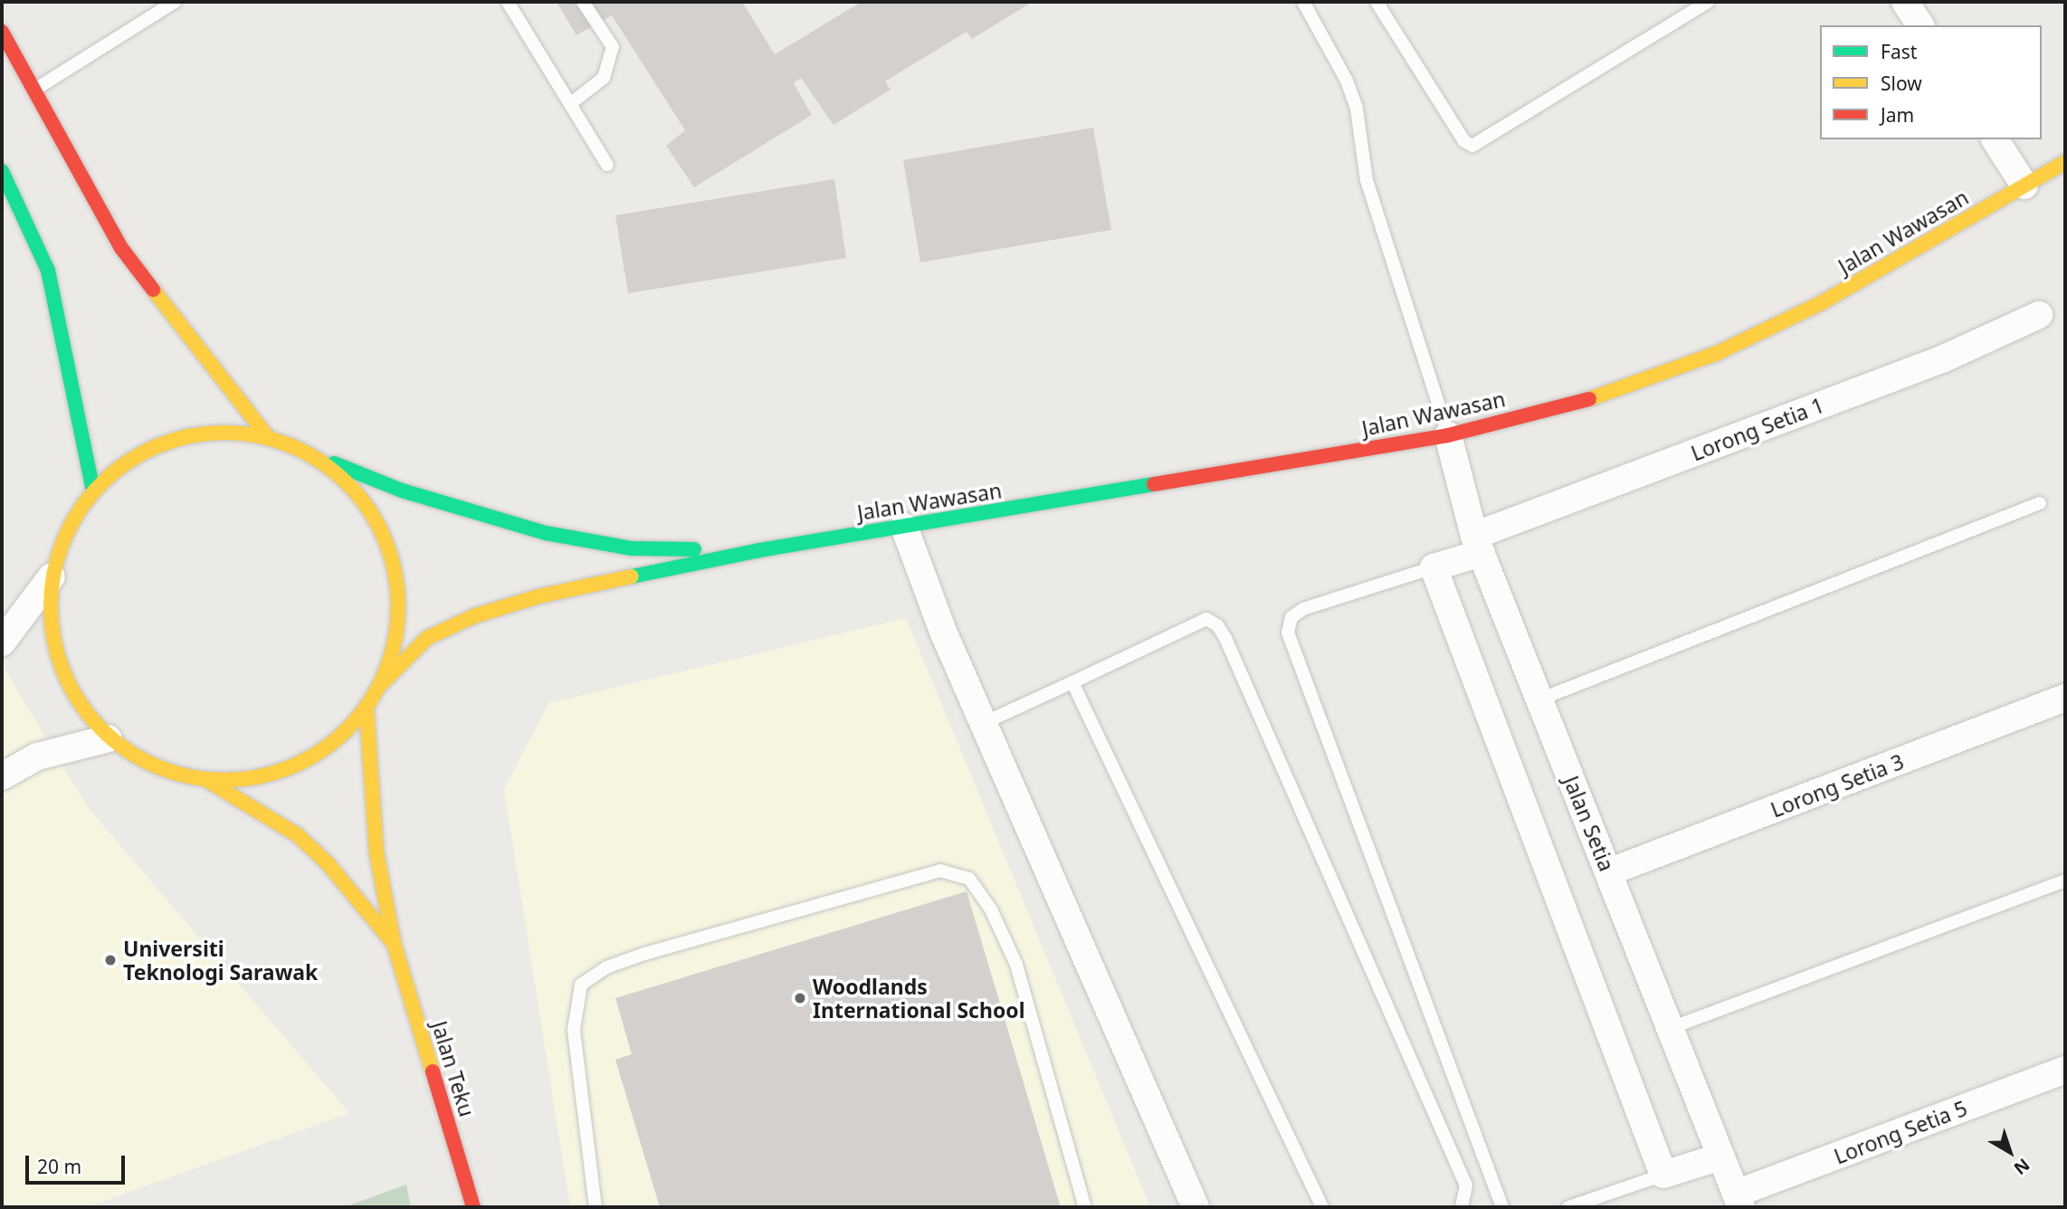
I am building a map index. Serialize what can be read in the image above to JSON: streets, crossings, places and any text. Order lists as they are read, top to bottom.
{
  "streets": {
    "main road": ["Jalan Wawasan", "Jalan Teku"],
    "street": [
      "Lorong Setia 1",
      "Lorong Setia 3",
      "Jalan Setia",
      "Lorong Setia 5"
    ]
  },
  "crossings": [
    ["Jalan Wawasan", "Jalan Setia"],
    ["Lorong Setia 1", "Jalan Setia"],
    ["Lorong Setia 3", "Jalan Setia"],
    ["Jalan Setia", "Lorong Setia 5"]
  ],
  "places": ["Universiti Teknologi Sarawak", "Woodlands International School"],
  "legend": ["Fast", "Slow", "Jam"],
  "scale_bar": "20 m",
  "north": "bottom right"
}
